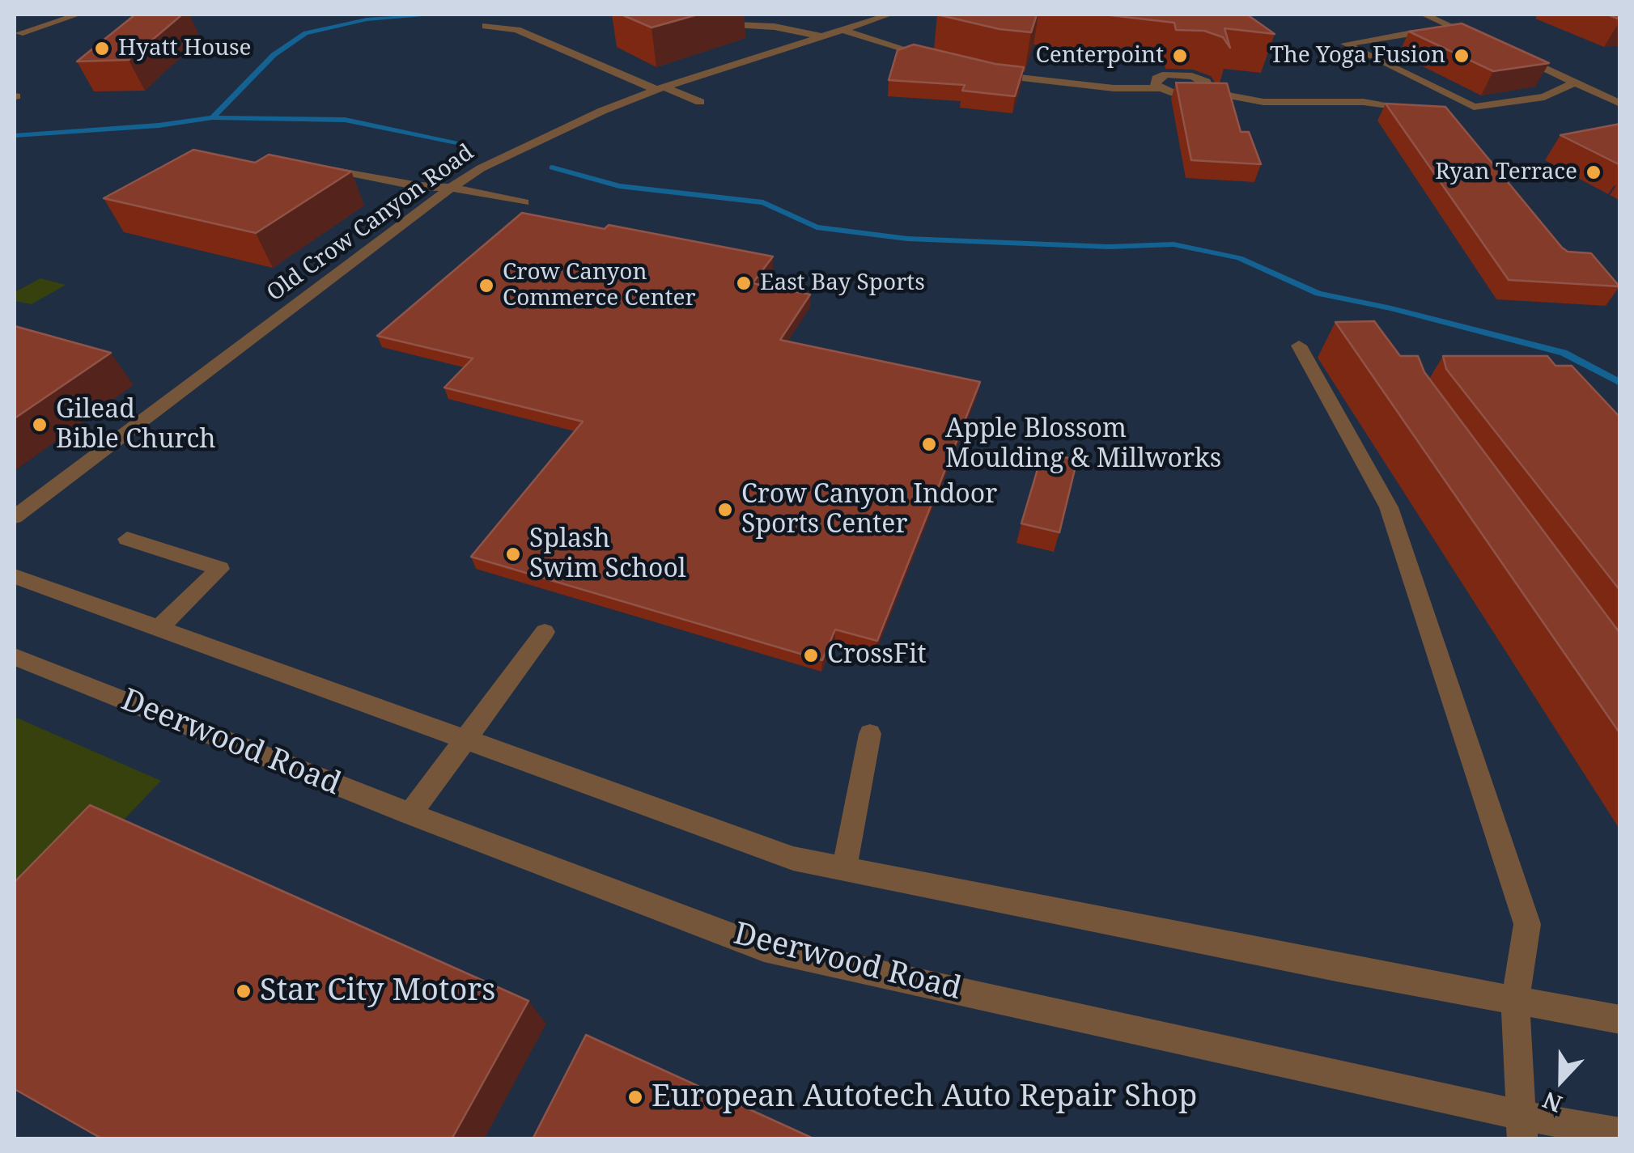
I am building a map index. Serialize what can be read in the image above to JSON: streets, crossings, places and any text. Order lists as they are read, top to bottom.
{
  "streets": {
    "street": ["Old Crow Canyon Road", "Deerwood Road"]
  },
  "places": [
    "Hyatt House",
    "Centerpoint",
    "The Yoga Fusion",
    "Ryan Terrace",
    "East Bay Sports",
    "Crow Canyon Commerce Center",
    "Gilead Bible Church",
    "Apple Blossom Moulding & Millworks",
    "Crow Canyon Indoor Sports Center",
    "Splash Swim School",
    "CrossFit",
    "Star City Motors",
    "European Autotech Auto Repair Shop"
  ],
  "north": "bottom"
}
